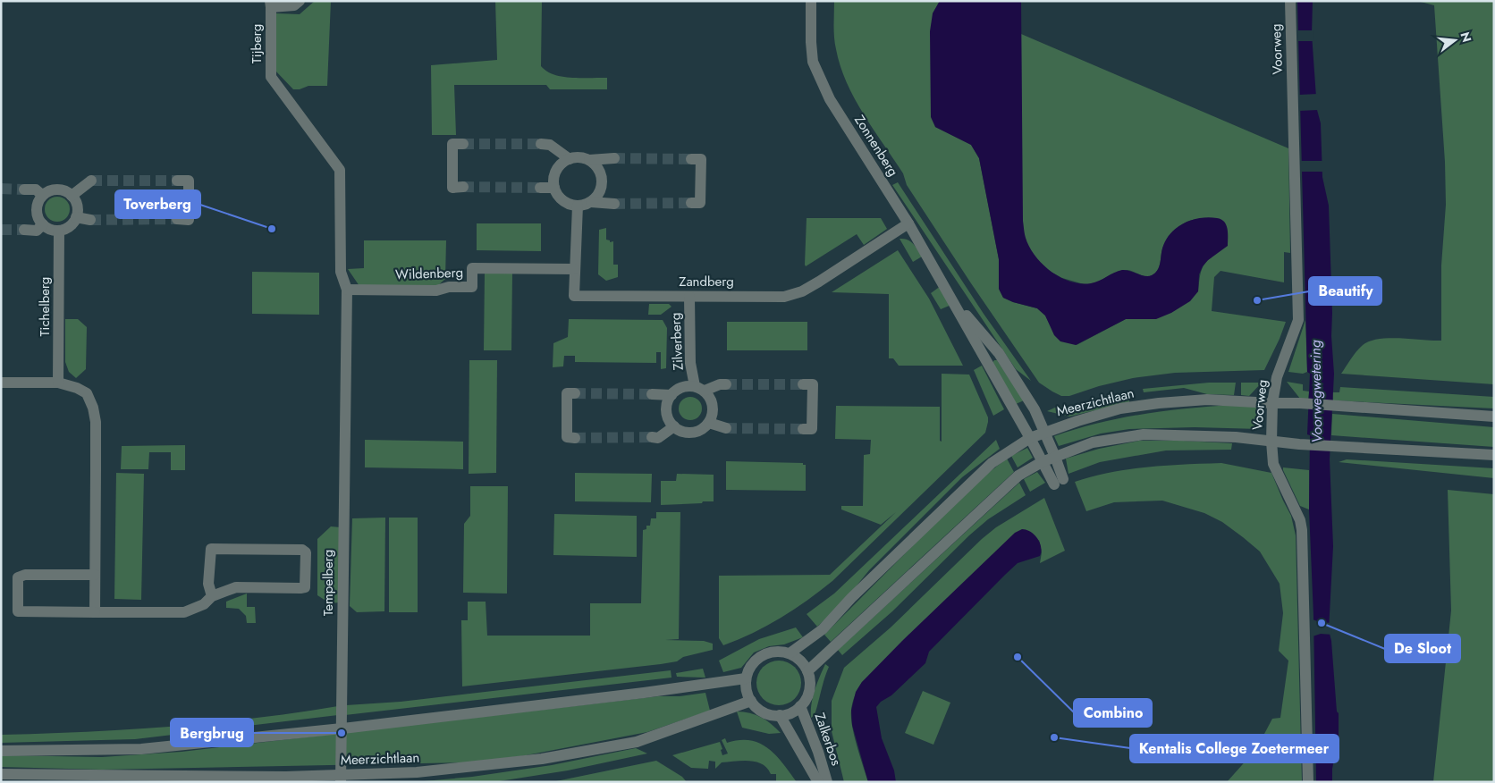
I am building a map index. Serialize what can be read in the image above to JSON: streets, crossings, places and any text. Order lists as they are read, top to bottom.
{
  "streets": {
    "street": [
      "Tijberg",
      "Voorweg",
      "Zonnenberg",
      "Wildenberg",
      "Zandberg",
      "Tichelberg",
      "Zilverberg",
      "Meerzichtlaan",
      "Tempelberg",
      "Zalkerbos"
    ]
  },
  "crossings": [
    ["Tijberg", "Tempelberg"],
    ["Voorweg", "Meerzichtlaan"],
    ["Zonnenberg", "Zandberg"],
    ["Zonnenberg", "Meerzichtlaan"],
    ["Wildenberg", "Zandberg"],
    ["Wildenberg", "Tempelberg"],
    ["Zandberg", "Zilverberg"],
    ["Meerzichtlaan", "Zalkerbos"]
  ],
  "water": ["Voorwegwetering"],
  "places": [
    "Toverberg",
    "Beautify",
    "De Sloot",
    "Combino",
    "Bergbrug",
    "Kentalis College Zoetermeer"
  ],
  "north": "right"
}
